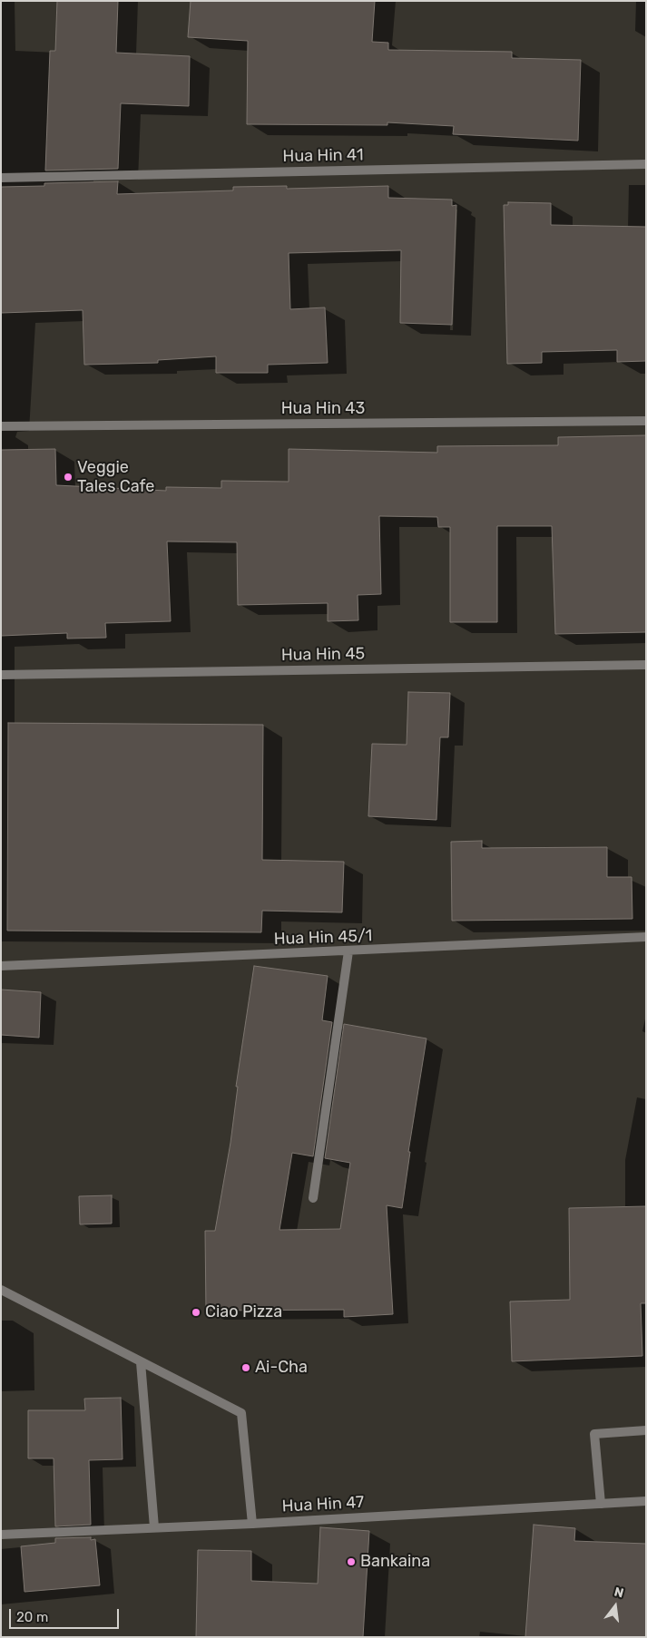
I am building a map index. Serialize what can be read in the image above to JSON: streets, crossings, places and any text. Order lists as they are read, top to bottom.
{
  "streets": {
    "street": [
      "Hua Hin 41",
      "Hua Hin 43",
      "Hua Hin 45",
      "Hua Hin 45/1",
      "Hua Hin 47"
    ]
  },
  "places": [
    "Veggie Tales Cafe",
    "Ciao Pizza",
    "Ai-Cha",
    "Bankaina"
  ],
  "scale_bar": "20 m",
  "north": "top"
}
